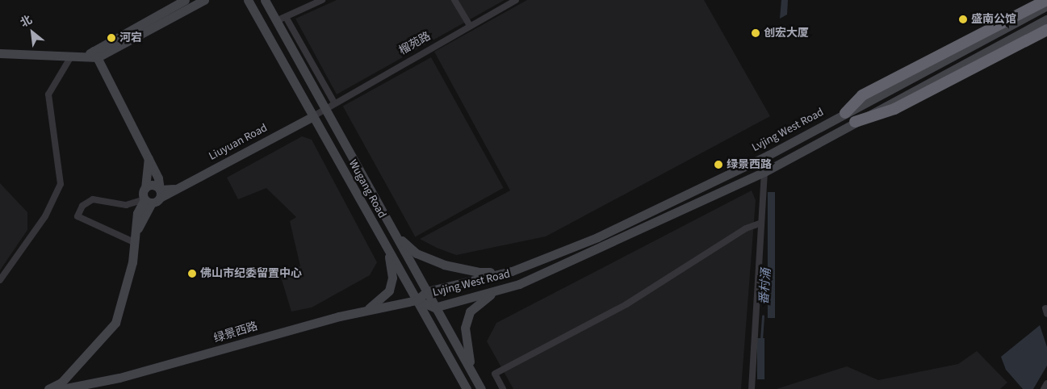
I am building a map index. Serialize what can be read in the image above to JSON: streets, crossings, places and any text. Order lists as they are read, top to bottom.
{
  "streets": {
    "main road": [
      "Lvjing West Road",
      "Liuyuan Road",
      "Wugang Road",
      "绿景西路"
    ],
    "street": ["榴苑路"]
  },
  "crossings": [
    ["榴苑路", "Liuyuan Road"],
    ["榴苑路", "Wugang Road"],
    ["Lvjing West Road", "Wugang Road"],
    ["Lvjing West Road", "绿景西路"],
    ["Liuyuan Road", "Wugang Road"],
    ["Wugang Road", "绿景西路"]
  ],
  "water": ["番村涌"],
  "places": [
    "盛南公馆",
    "创宏大厦",
    "河宕",
    "绿景西路",
    "佛山市纪委留置中心"
  ],
  "north": "top left"
}
